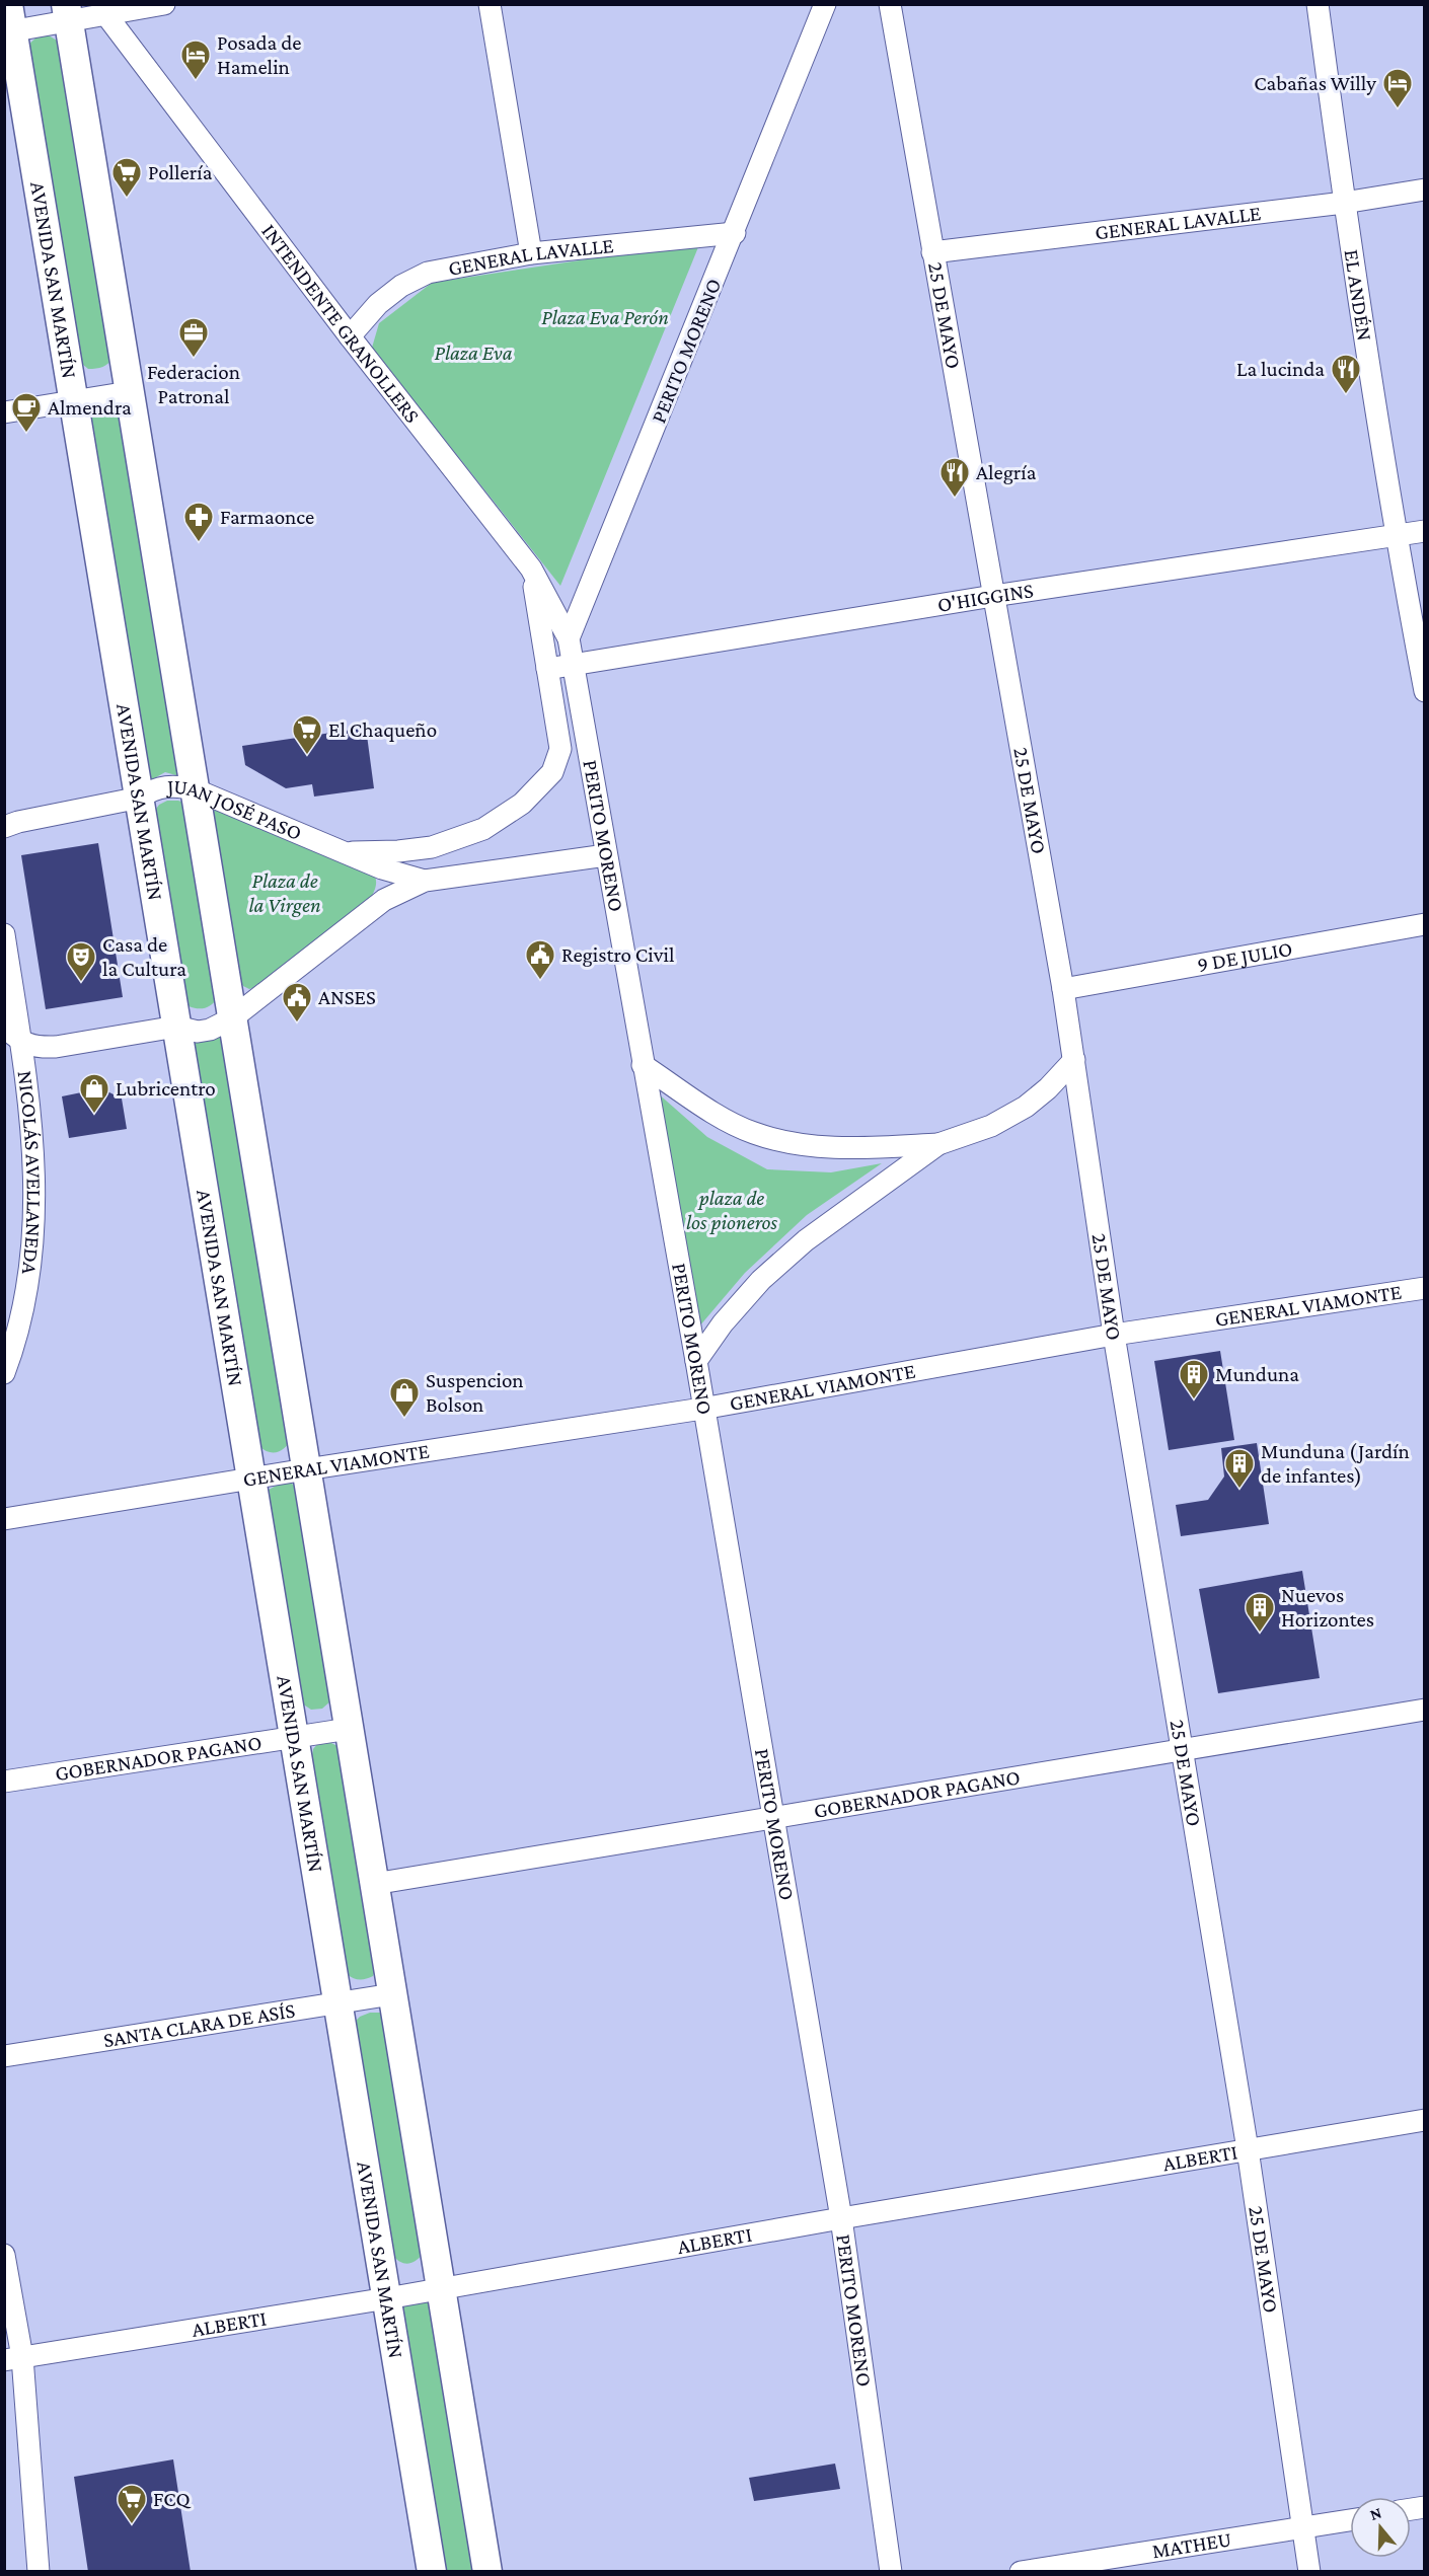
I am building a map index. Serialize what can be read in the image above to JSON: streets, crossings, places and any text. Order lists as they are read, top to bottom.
{
  "streets": {
    "main road": ["AVENIDA SAN MARTÍN"],
    "street": [
      "GENERAL LAVALLE",
      "EL ANDÉN",
      "25 DE MAYO",
      "INTENDENTE GRANOLLERS",
      "PERITO MORENO",
      "O'HIGGINS",
      "JUAN JOSÉ PASO",
      "9 DE JULIO",
      "NICOLÁS AVELLANEDA",
      "GENERAL VIAMONTE",
      "GOBERNADOR PAGANO",
      "SANTA CLARA DE ASÍS",
      "ALBERTI",
      "MATHEU"
    ]
  },
  "crossings": [
    ["GENERAL LAVALLE", "EL ANDÉN"],
    ["GENERAL LAVALLE", "25 DE MAYO"],
    ["GENERAL LAVALLE", "INTENDENTE GRANOLLERS"],
    ["GENERAL LAVALLE", "PERITO MORENO"],
    ["AVENIDA SAN MARTÍN", "JUAN JOSÉ PASO"],
    ["AVENIDA SAN MARTÍN", "GENERAL VIAMONTE"],
    ["AVENIDA SAN MARTÍN", "GOBERNADOR PAGANO"],
    ["AVENIDA SAN MARTÍN", "SANTA CLARA DE ASÍS"],
    ["AVENIDA SAN MARTÍN", "ALBERTI"],
    ["EL ANDÉN", "O'HIGGINS"],
    ["25 DE MAYO", "O'HIGGINS"],
    ["25 DE MAYO", "9 DE JULIO"],
    ["25 DE MAYO", "GENERAL VIAMONTE"],
    ["25 DE MAYO", "GOBERNADOR PAGANO"],
    ["25 DE MAYO", "ALBERTI"],
    ["25 DE MAYO", "MATHEU"],
    ["INTENDENTE GRANOLLERS", "PERITO MORENO"],
    ["PERITO MORENO", "O'HIGGINS"],
    ["PERITO MORENO", "JUAN JOSÉ PASO"],
    ["PERITO MORENO", "GENERAL VIAMONTE"],
    ["PERITO MORENO", "GOBERNADOR PAGANO"],
    ["PERITO MORENO", "ALBERTI"],
    ["JUAN JOSÉ PASO", "NICOLÁS AVELLANEDA"]
  ],
  "parks": [
    "Plaza Eva Perón",
    "Plaza Eva",
    "Plaza de la Virgen",
    "plaza de los pioneros"
  ],
  "places": {
    "hotel": ["Posada de Hamelin", "Cabañas Willy"],
    "supermarket": ["Pollería", "El Chaqueño", "FCQ"],
    "office": ["Federacion Patronal"],
    "restaurant": ["La lucinda", "Alegría"],
    "cafe": ["Almendra"],
    "pharmacy": ["Farmaonce"],
    "public building": ["Registro Civil", "ANSES"],
    "theatre": ["Casa de la Cultura"],
    "shop": ["Lubricentro", "Suspencion Bolson"],
    "building": ["Munduna", "Munduna (Jardín de infantes)", "Nuevos Horizontes"]
  },
  "north": "top"
}
